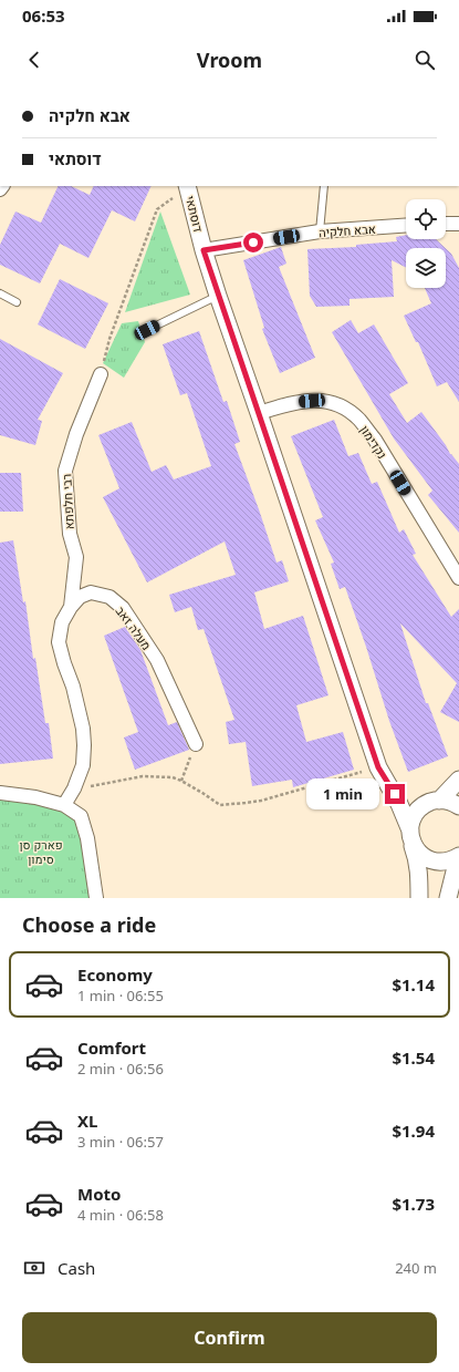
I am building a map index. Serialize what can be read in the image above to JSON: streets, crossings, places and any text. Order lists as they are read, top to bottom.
{
  "streets": {
    "street": [
      "דוסתאי",
      "אבא חלקיה",
      "נקדימון",
      "רבי חלפתא",
      "מעלה זאב"
    ]
  },
  "crossings": [
    ["דוסתאי", "אבא חלקיה"],
    ["דוסתאי", "נקדימון"],
    ["רבי חלפתא", "מעלה זאב"]
  ],
  "parks": ["פארק סן סימון"],
  "page": {
    "status": "06:53",
    "header": "Vroom",
    "banner": ["אבא חלקיה", "דוסתאי"],
    "bubble": "1 min",
    "heading": "Choose a ride",
    "list": [
      {
        "name": "Economy",
        "note": "1 min · 06:55",
        "value": "$1.14"
      },
      {
        "name": "Comfort",
        "note": "2 min · 06:56",
        "value": "$1.54"
      },
      {
        "name": "XL",
        "note": "3 min · 06:57",
        "value": "$1.94"
      },
      {
        "name": "Moto",
        "note": "4 min · 06:58",
        "value": "$1.73"
      }
    ],
    "pay": ["Cash", "240 m"],
    "buttons": "Confirm"
  }
}
